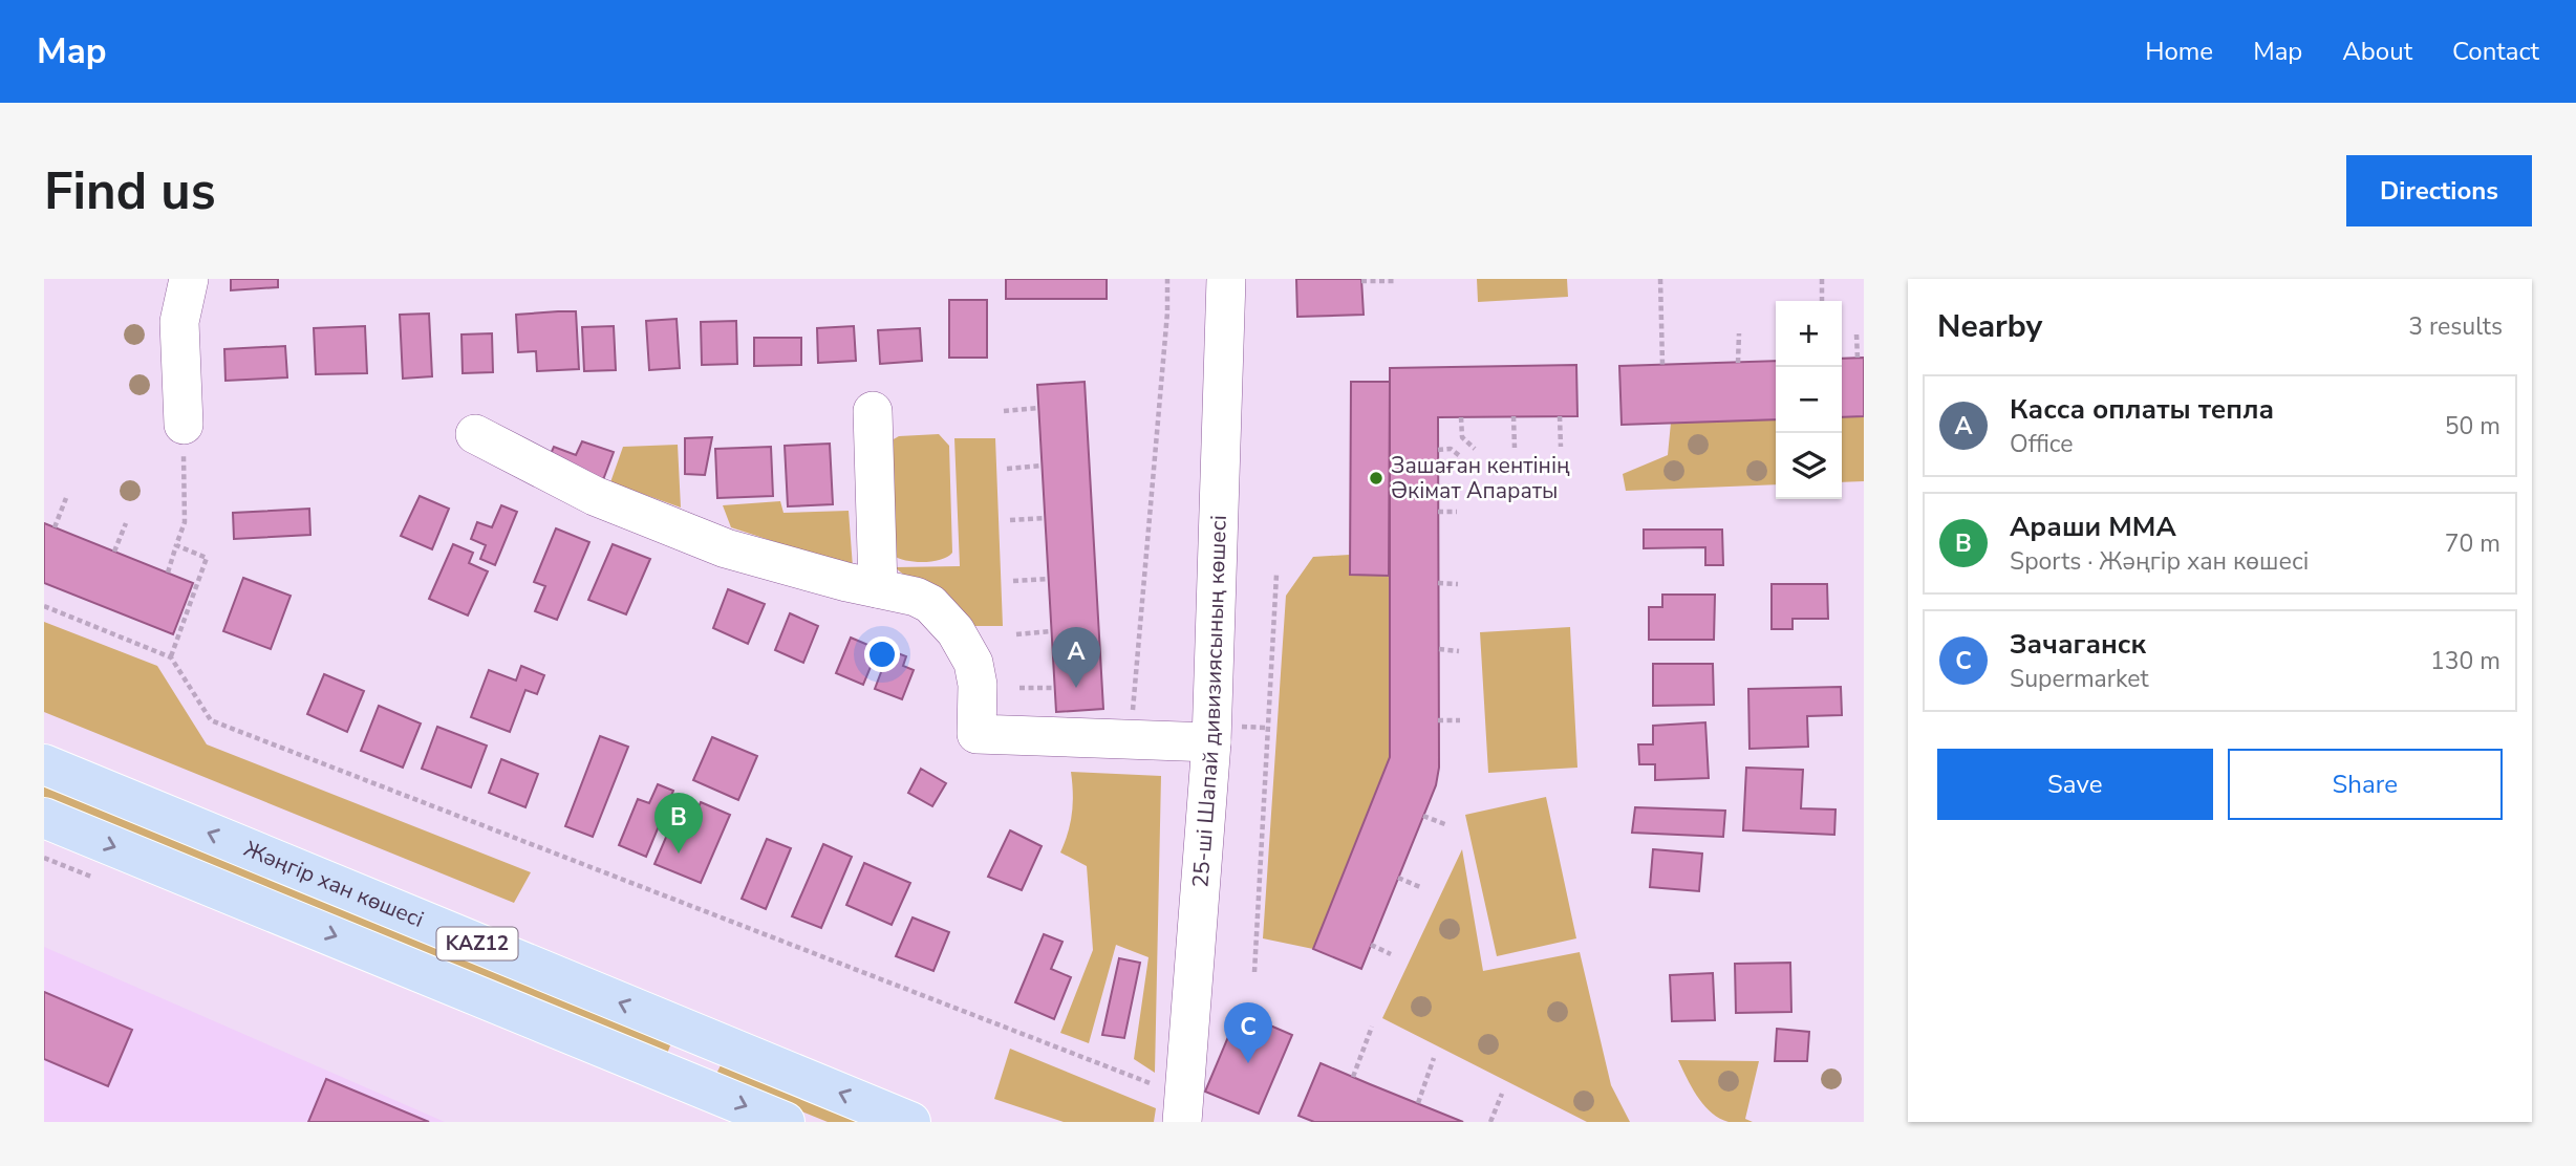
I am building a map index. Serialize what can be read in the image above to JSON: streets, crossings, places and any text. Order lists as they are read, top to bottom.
{
  "streets": {
    "main road": ["Жәңгір хан көшесі", "KAZ12"],
    "street": ["25-ші Шапай дивизиясының көшесі"]
  },
  "places": ["Зашаған кентінің Әкімат Апараты"],
  "page": {
    "header": "Map",
    "nav": [
      "Home",
      "Map",
      "About",
      "Contact"
    ],
    "buttons": [
      "Directions",
      ["Save", "Share"]
    ],
    "title": "Find us",
    "heading": ["Nearby", "3 results"],
    "map_buttons": ["+", "−"],
    "list": [
      {
        "mark": "A",
        "name": "Касса оплаты тепла",
        "note": "Office",
        "value": "50 m"
      },
      {
        "mark": "B",
        "name": "Араши ММА",
        "note": "Sports · Жәңгір хан көшесі",
        "value": "70 m"
      },
      {
        "mark": "C",
        "name": "Зачаганск",
        "note": "Supermarket",
        "value": "130 m"
      }
    ],
    "pins": ["A", "B", "C"]
  }
}
